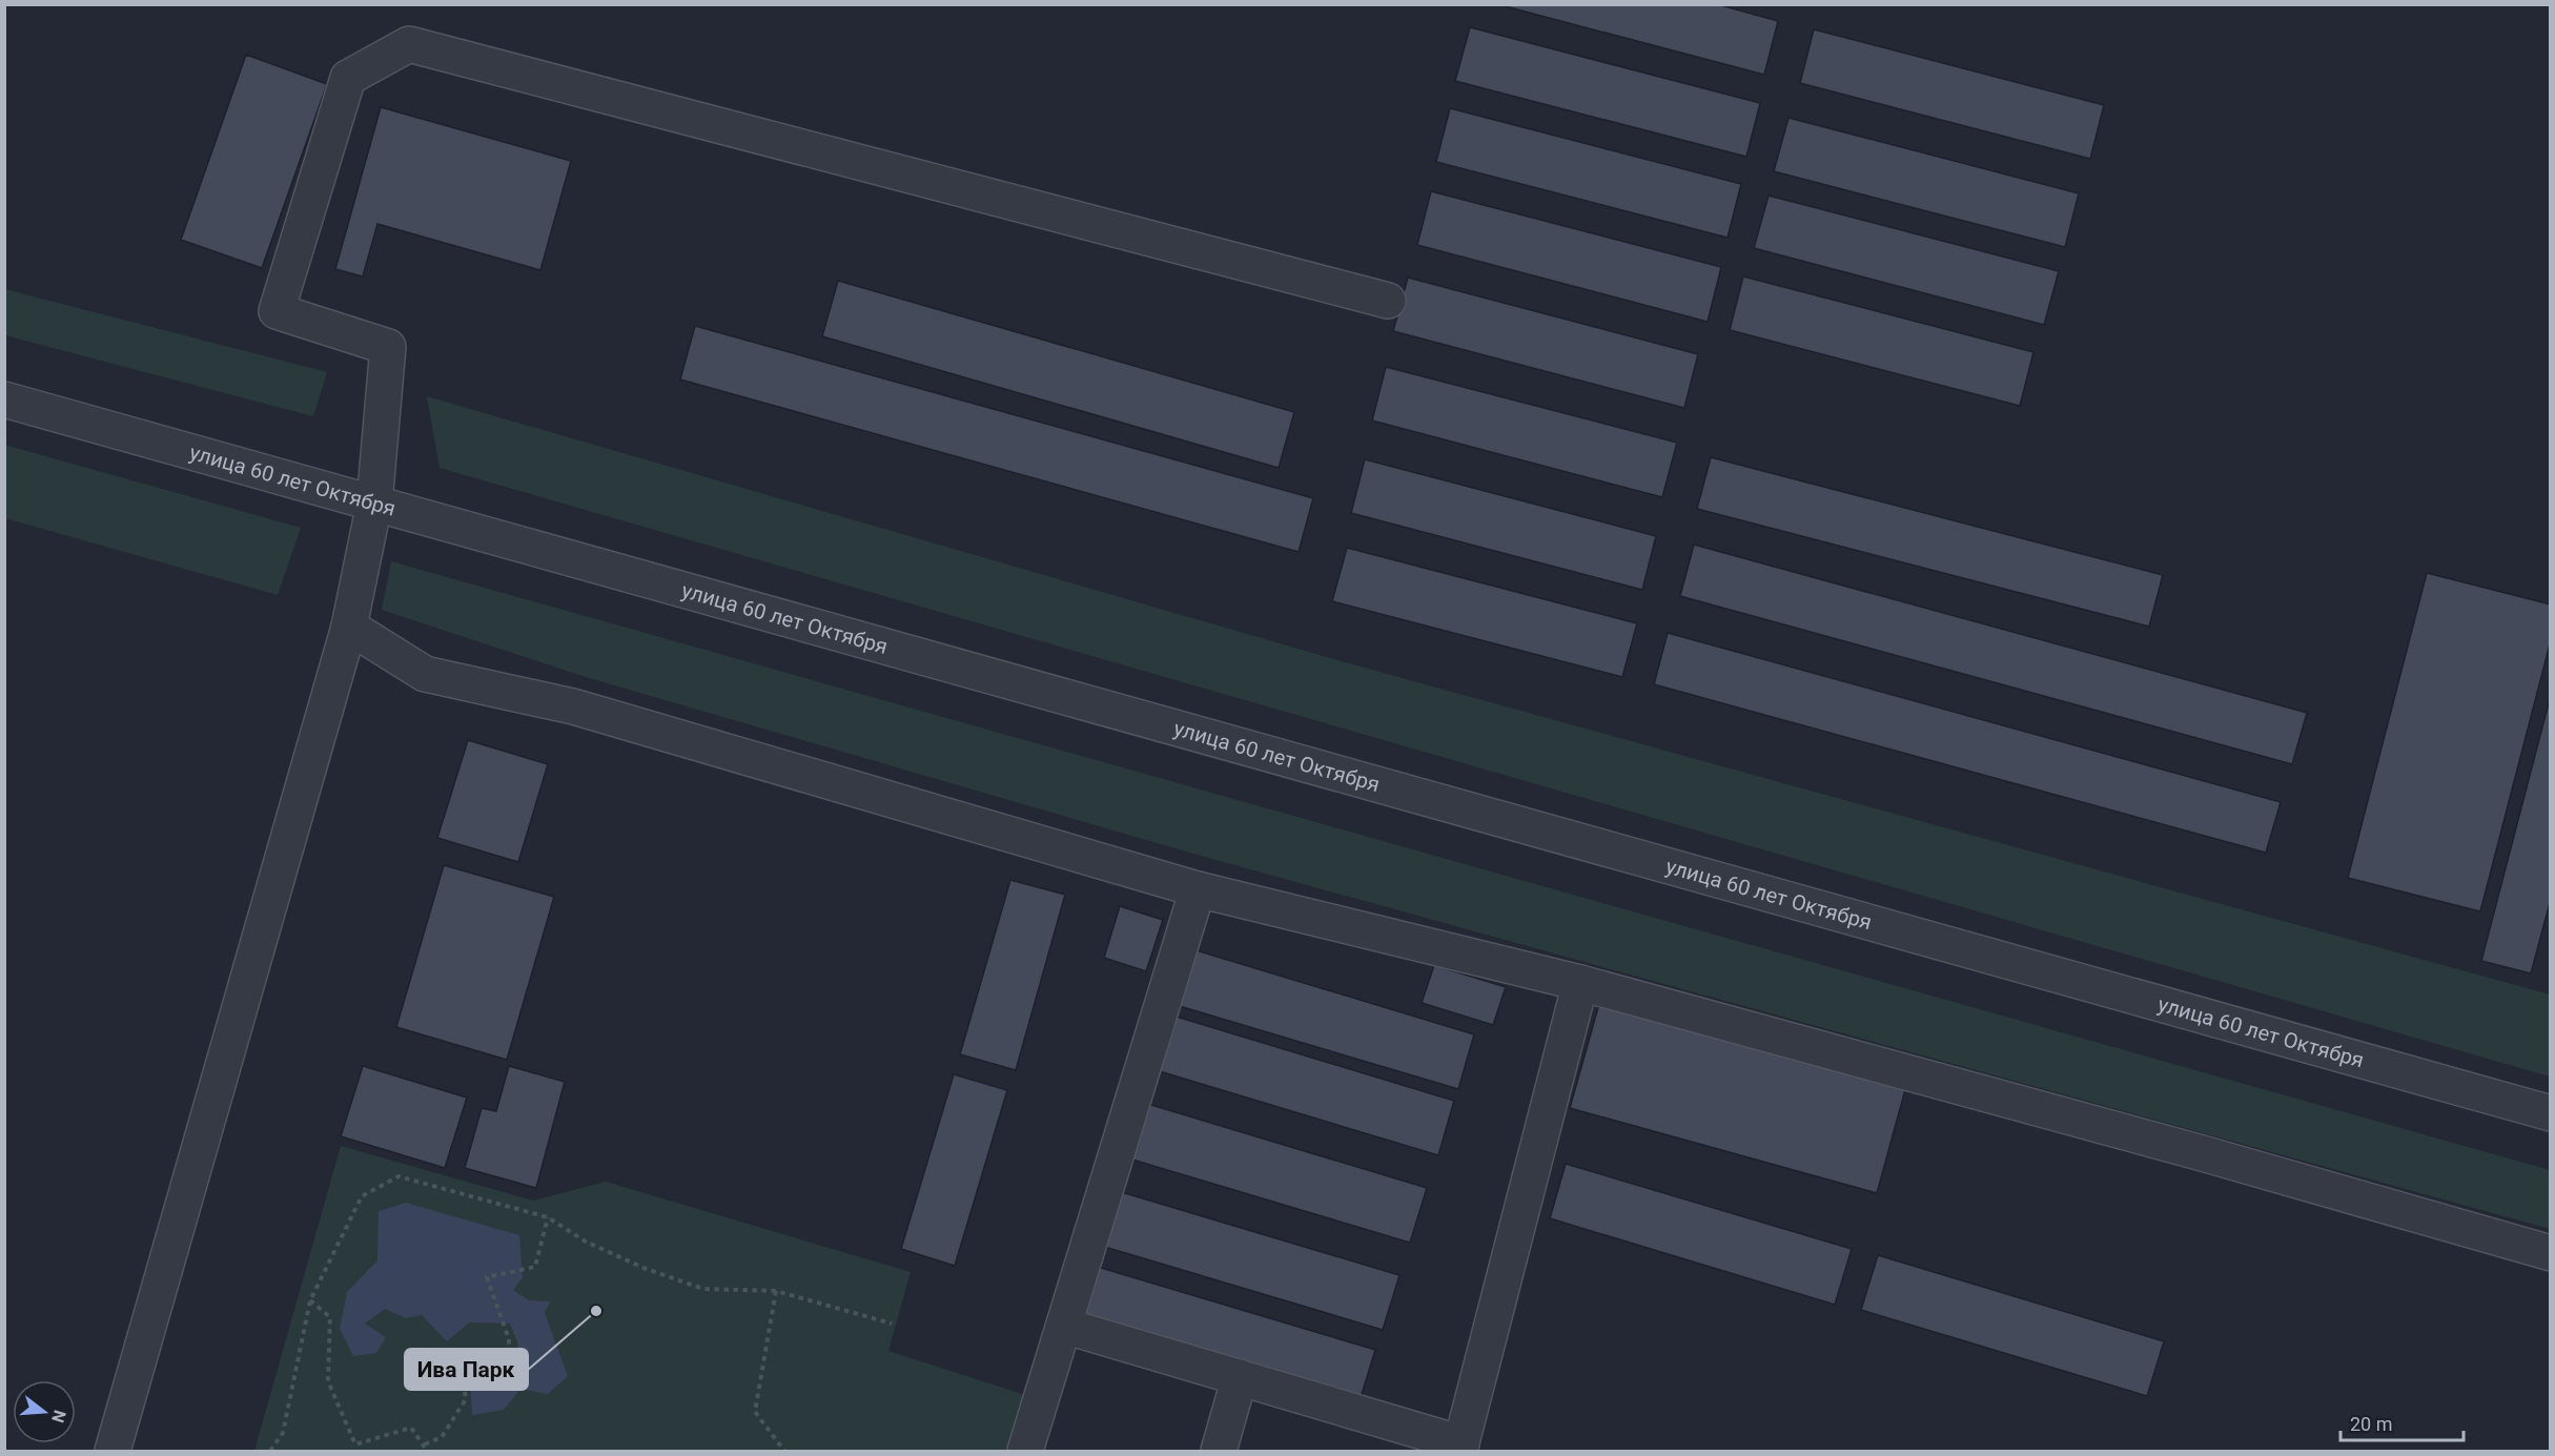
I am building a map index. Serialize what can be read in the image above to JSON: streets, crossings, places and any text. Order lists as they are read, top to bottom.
{
  "streets": {
    "street": ["улица 60 лет Октября"]
  },
  "places": ["Ива Парк"],
  "scale_bar": "20 m",
  "north": "right"
}
